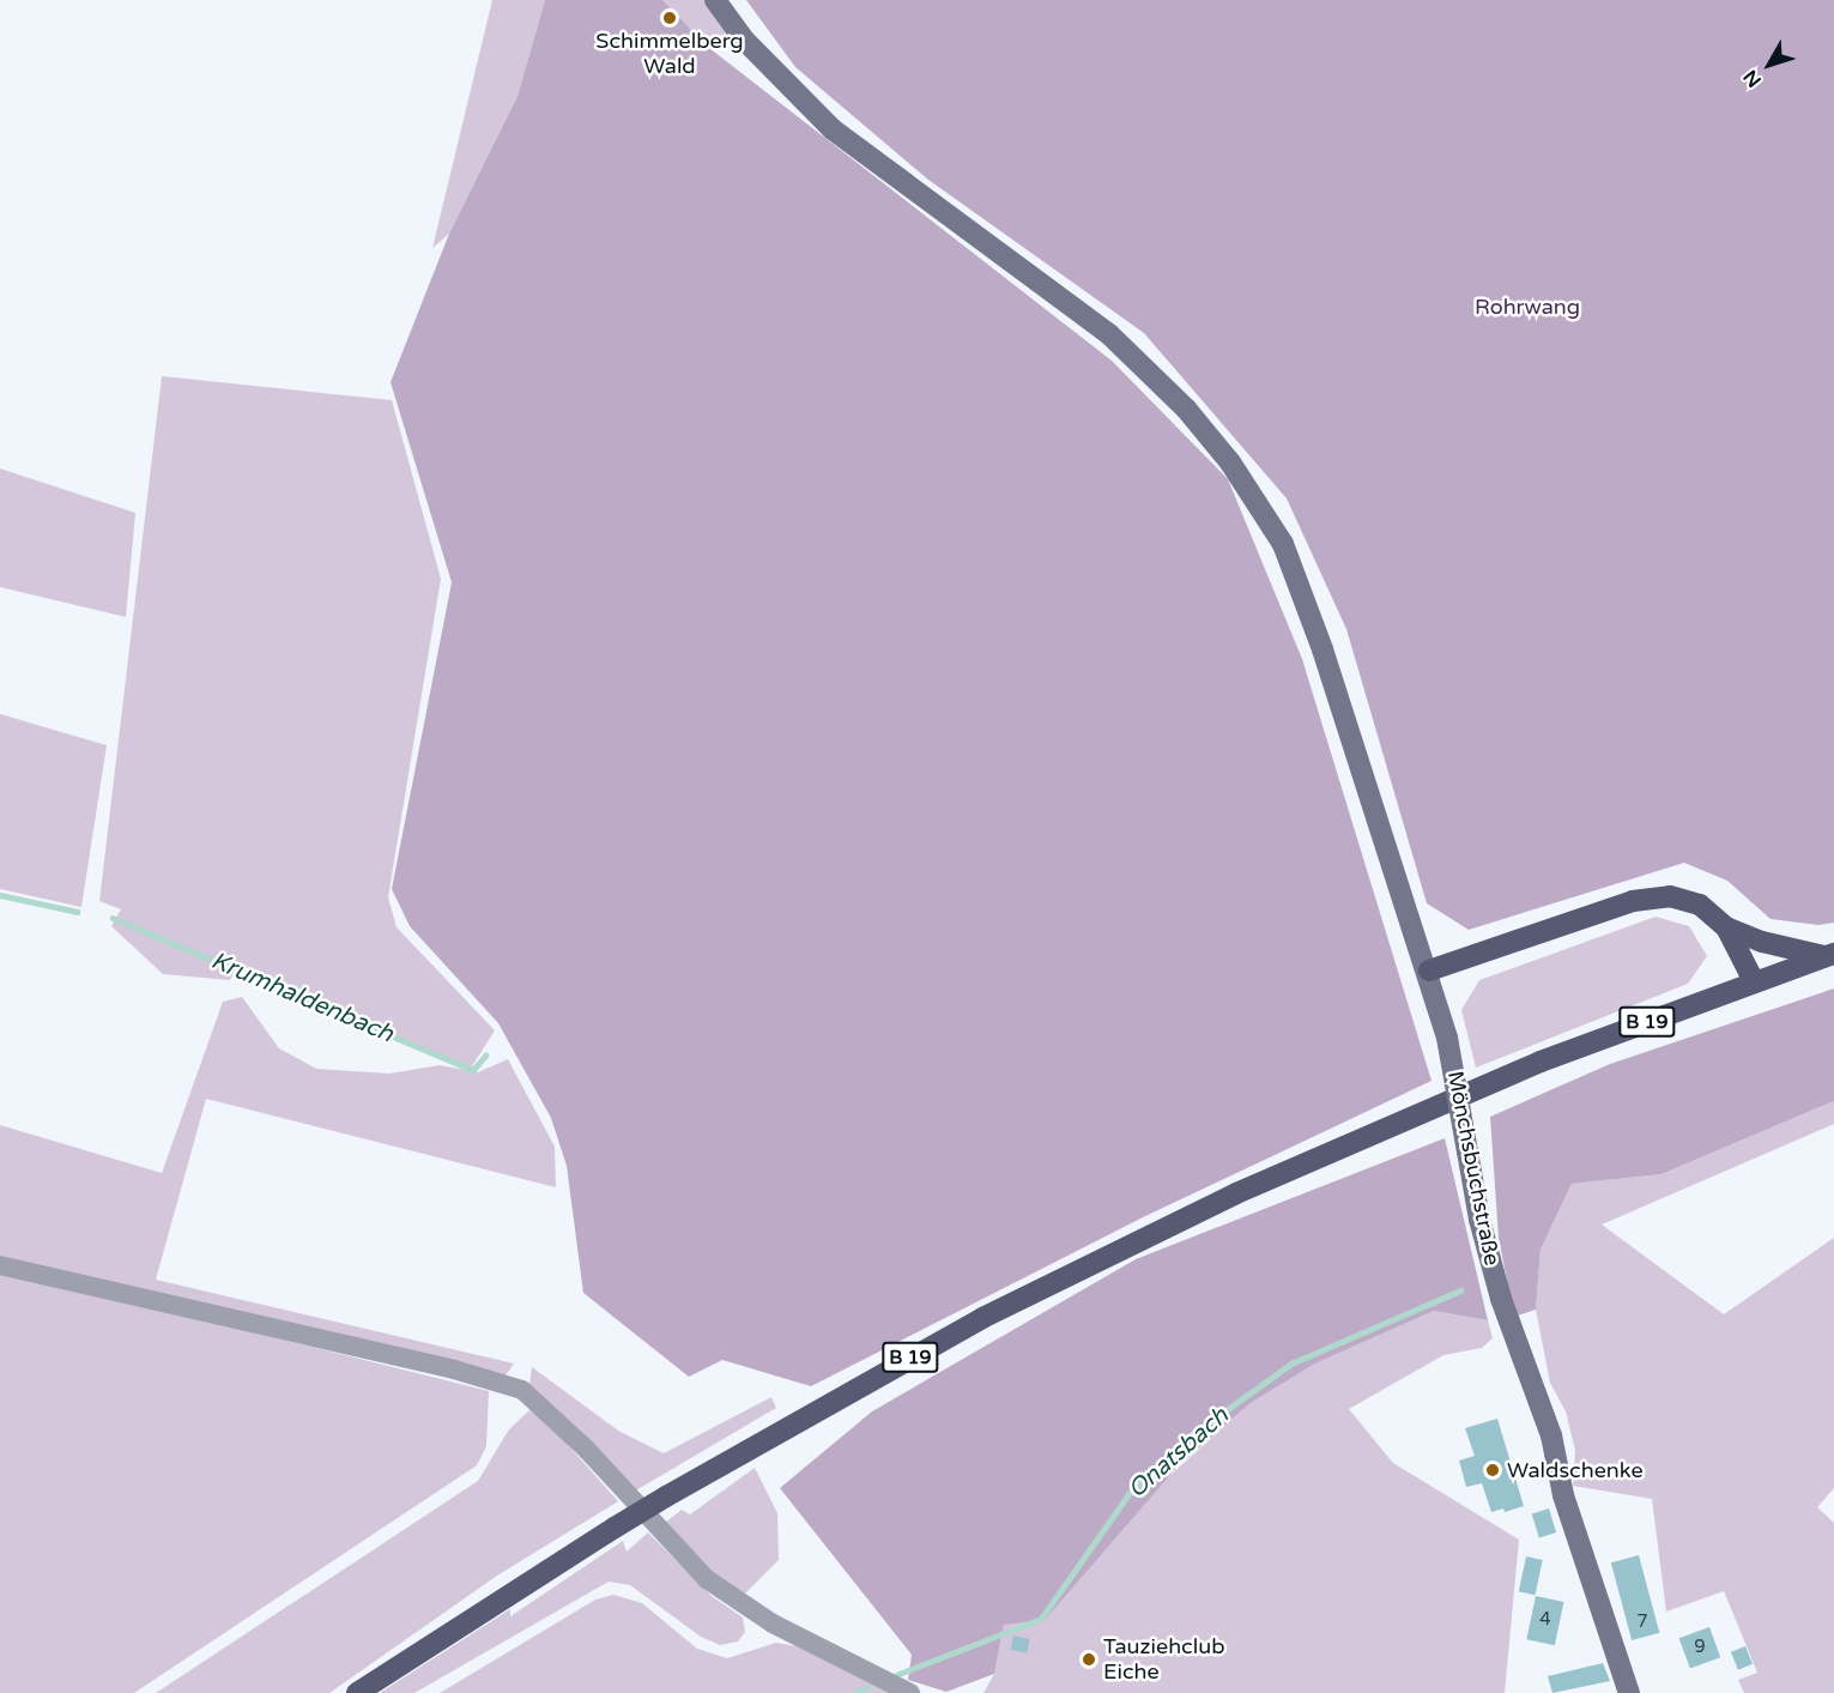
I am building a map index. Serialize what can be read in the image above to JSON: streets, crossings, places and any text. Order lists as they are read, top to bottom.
{
  "streets": {
    "main road": ["B 19"],
    "street": ["Mönchsbuchstraße"]
  },
  "water": ["Krumhaldenbach", "Onatsbach"],
  "parks": ["Rohrwang"],
  "places": ["Schimmelberg Wald", "Waldschenke", "Tauziehclub Eiche"],
  "house_numbers": ["4", "7", "9"],
  "north": "bottom left"
}
